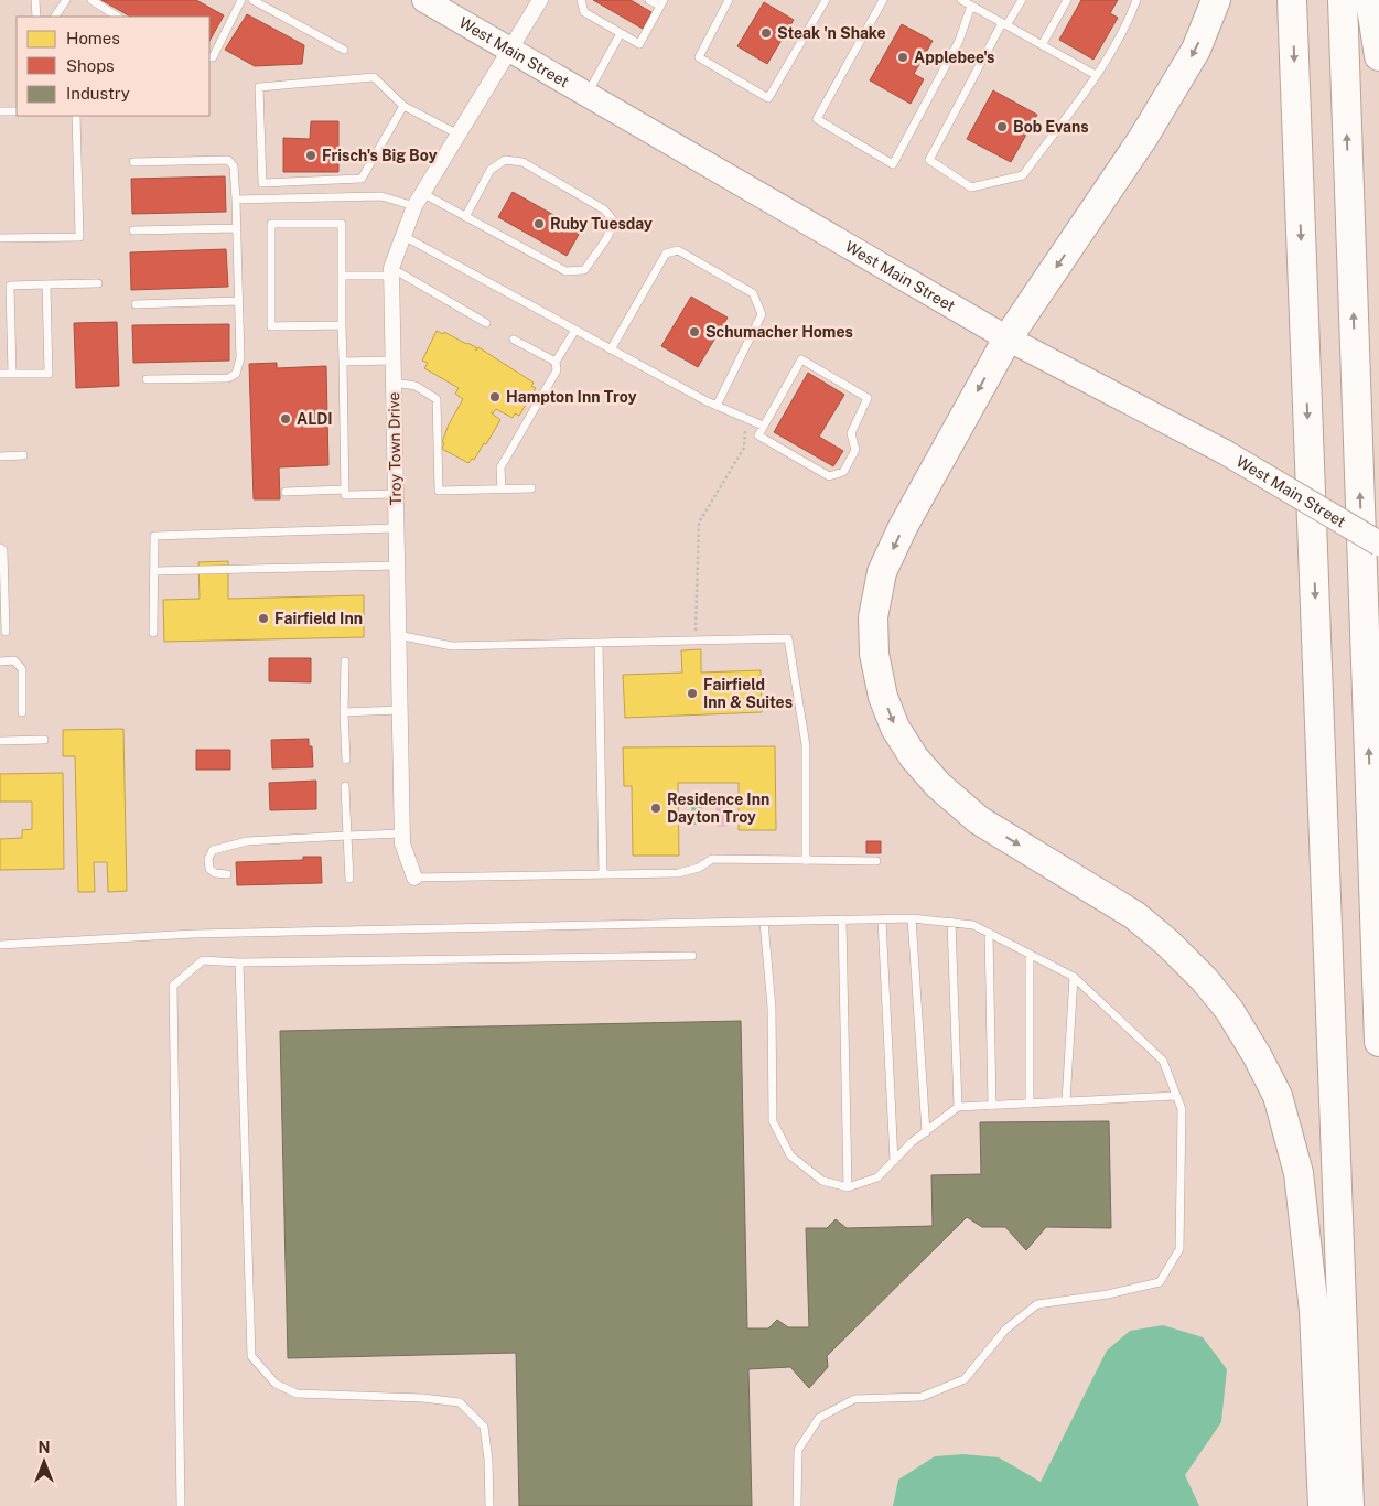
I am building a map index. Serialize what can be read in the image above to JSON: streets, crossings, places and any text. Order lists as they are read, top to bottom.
{
  "streets": {
    "main road": ["West Main Street"],
    "street": ["Troy Town Drive"]
  },
  "crossings": [
    ["West Main Street", "Troy Town Drive"]
  ],
  "places": [
    "Steak 'n Shake",
    "Applebee's",
    "Bob Evans",
    "Frisch's Big Boy",
    "Ruby Tuesday",
    "Schumacher Homes",
    "Hampton Inn Troy",
    "ALDI",
    "Fairfield Inn",
    "Fairfield Inn & Suites",
    "Residence Inn Dayton Troy"
  ],
  "legend": ["Homes", "Shops", "Industry"],
  "north": "top"
}
